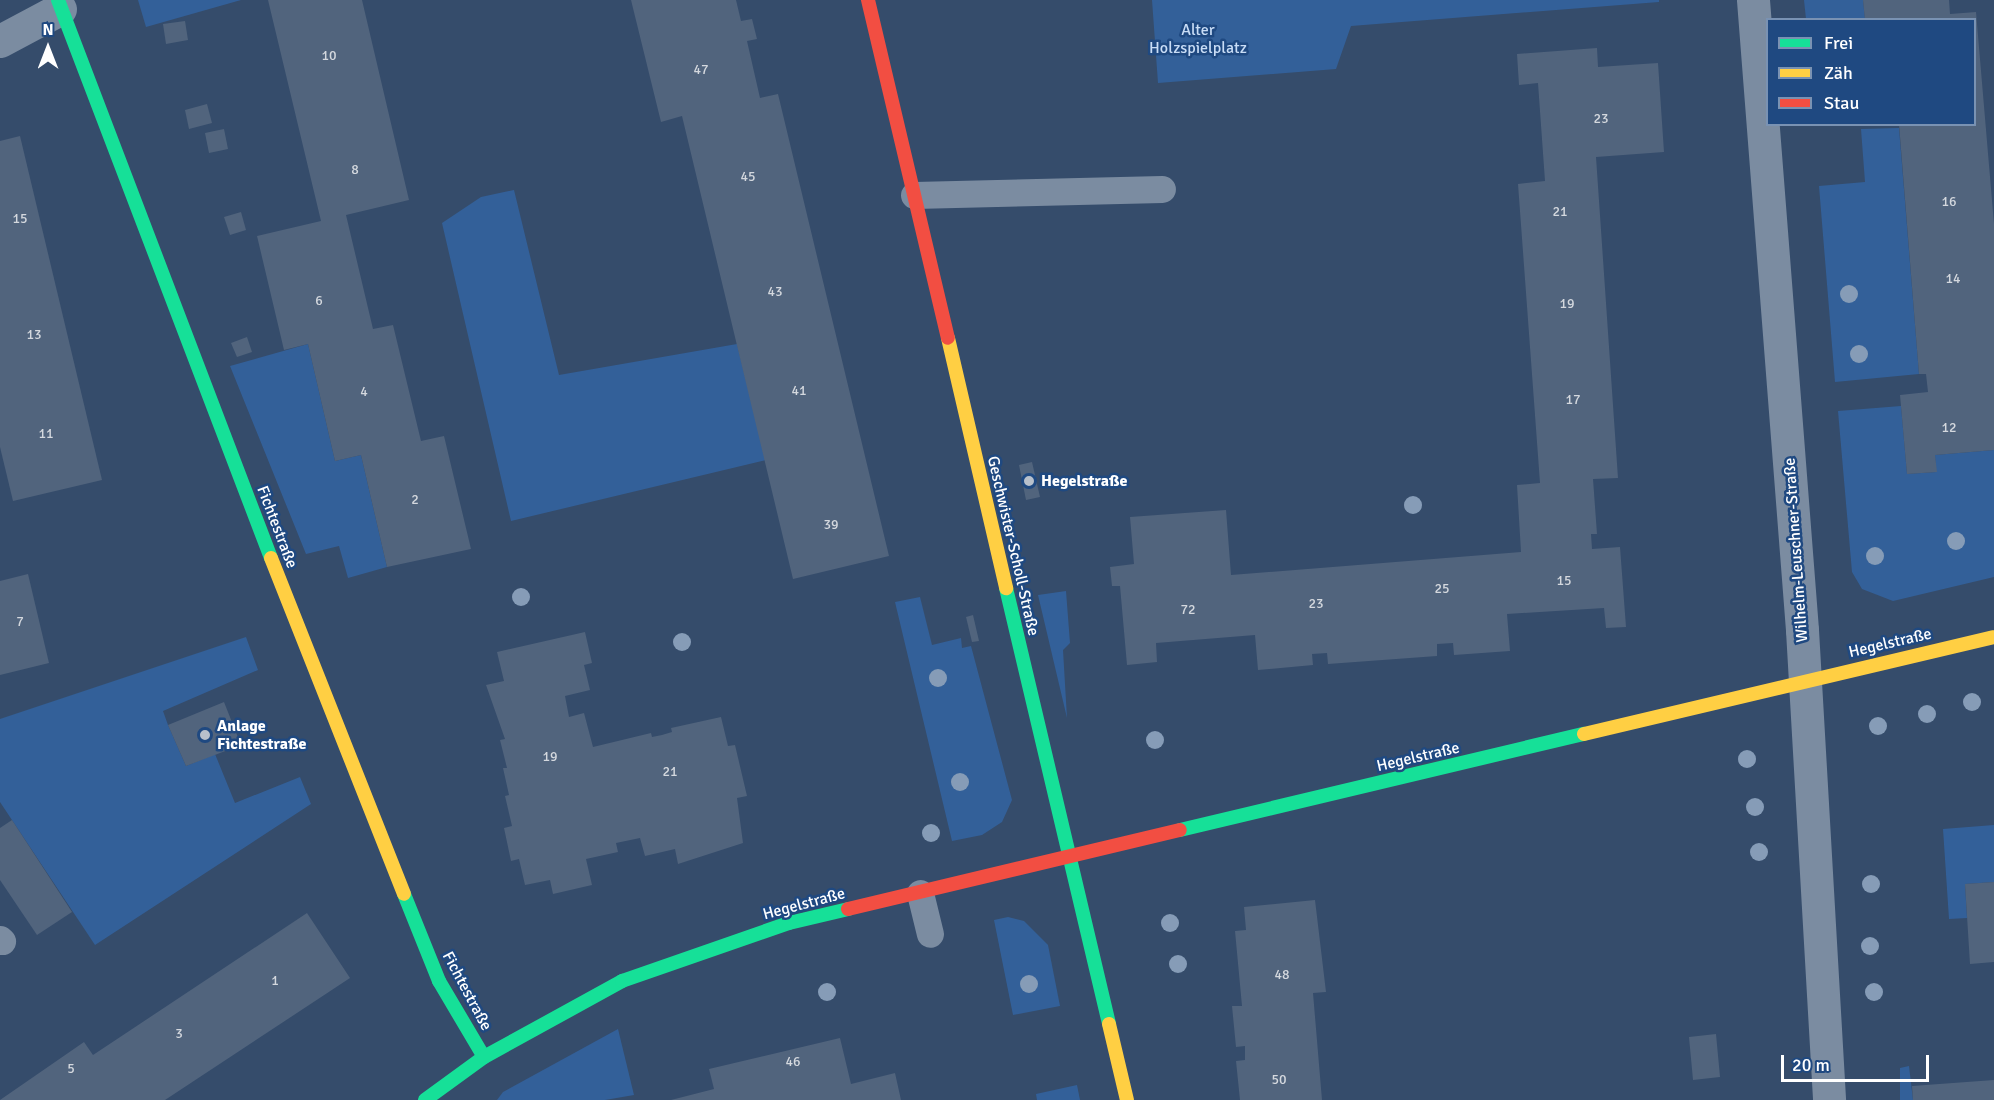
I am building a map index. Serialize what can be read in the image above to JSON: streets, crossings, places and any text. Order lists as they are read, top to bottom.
{
  "streets": {
    "street": [
      "Fichtestraße",
      "Geschwister-Scholl-Straße",
      "Wilhelm-Leuschner-Straße",
      "Hegelstraße"
    ]
  },
  "crossings": [
    ["Fichtestraße", "Hegelstraße"],
    ["Geschwister-Scholl-Straße", "Hegelstraße"],
    ["Wilhelm-Leuschner-Straße", "Hegelstraße"]
  ],
  "parks": ["Alter Holzspielplatz"],
  "places": ["Hegelstraße", "Anlage Fichtestraße"],
  "house_numbers": [
    "10",
    "47",
    "23",
    "8",
    "45",
    "16",
    "21",
    "15",
    "14",
    "43",
    "6",
    "19",
    "13",
    "41",
    "4",
    "17",
    "12",
    "11",
    "2",
    "39",
    "15",
    "25",
    "23",
    "72",
    "7",
    "19",
    "21",
    "48",
    "1",
    "3",
    "46",
    "5",
    "50"
  ],
  "legend": ["Frei", "Zäh", "Stau"],
  "scale_bar": "20 m",
  "north": "top"
}
